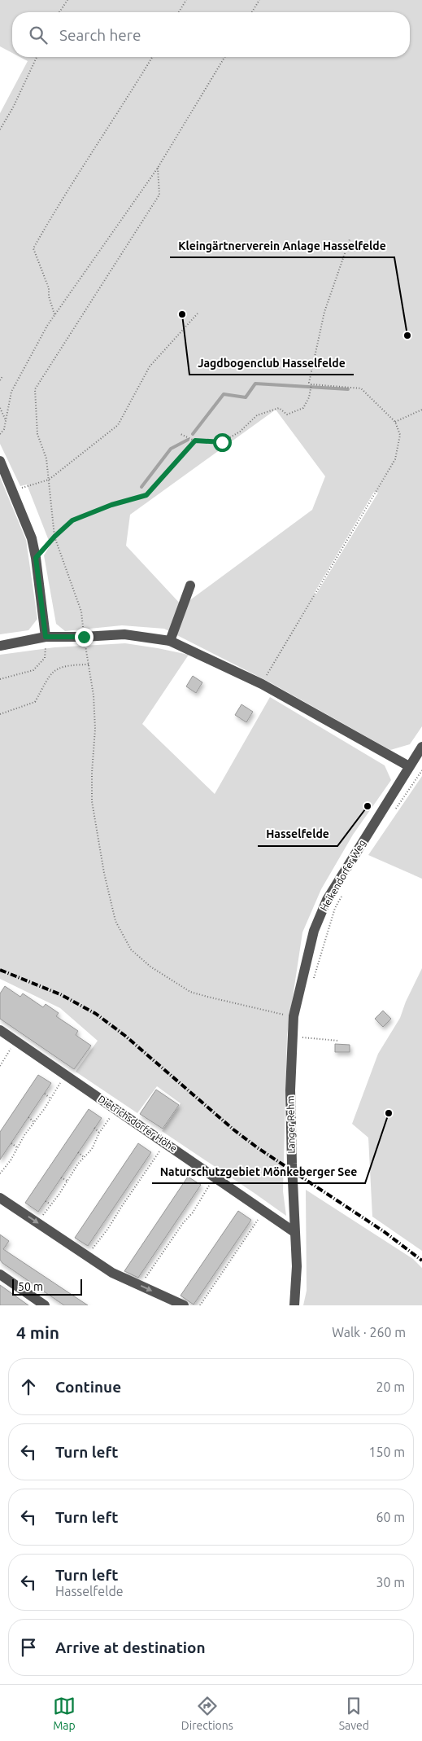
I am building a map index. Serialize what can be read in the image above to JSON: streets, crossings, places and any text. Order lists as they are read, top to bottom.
{
  "streets": {
    "street": ["Heikendorfer Weg", "Dietrichsdorfer Höhe", "Langer Rehm"]
  },
  "crossings": [
    ["Heikendorfer Weg", "Langer Rehm"],
    ["Dietrichsdorfer Höhe", "Langer Rehm"]
  ],
  "places": [
    "Jagdbogenclub Hasselfelde",
    "Kleingärtnerverein Anlage Hasselfelde",
    "Hasselfelde",
    "Naturschutzgebiet Mönkeberger See"
  ],
  "scale_bar": "50 m",
  "page": {
    "search": "Search here",
    "scale": "50 m",
    "heading": ["4 min", "Walk · 260 m"],
    "list": [
      ["Continue", "20 m"],
      ["Turn left", "150 m"],
      ["Turn left", "60 m"],
      ["Turn left", "Hasselfelde", "30 m"],
      "Arrive at destination"
    ],
    "nav": ["Map", "Directions", "Saved"]
  }
}
